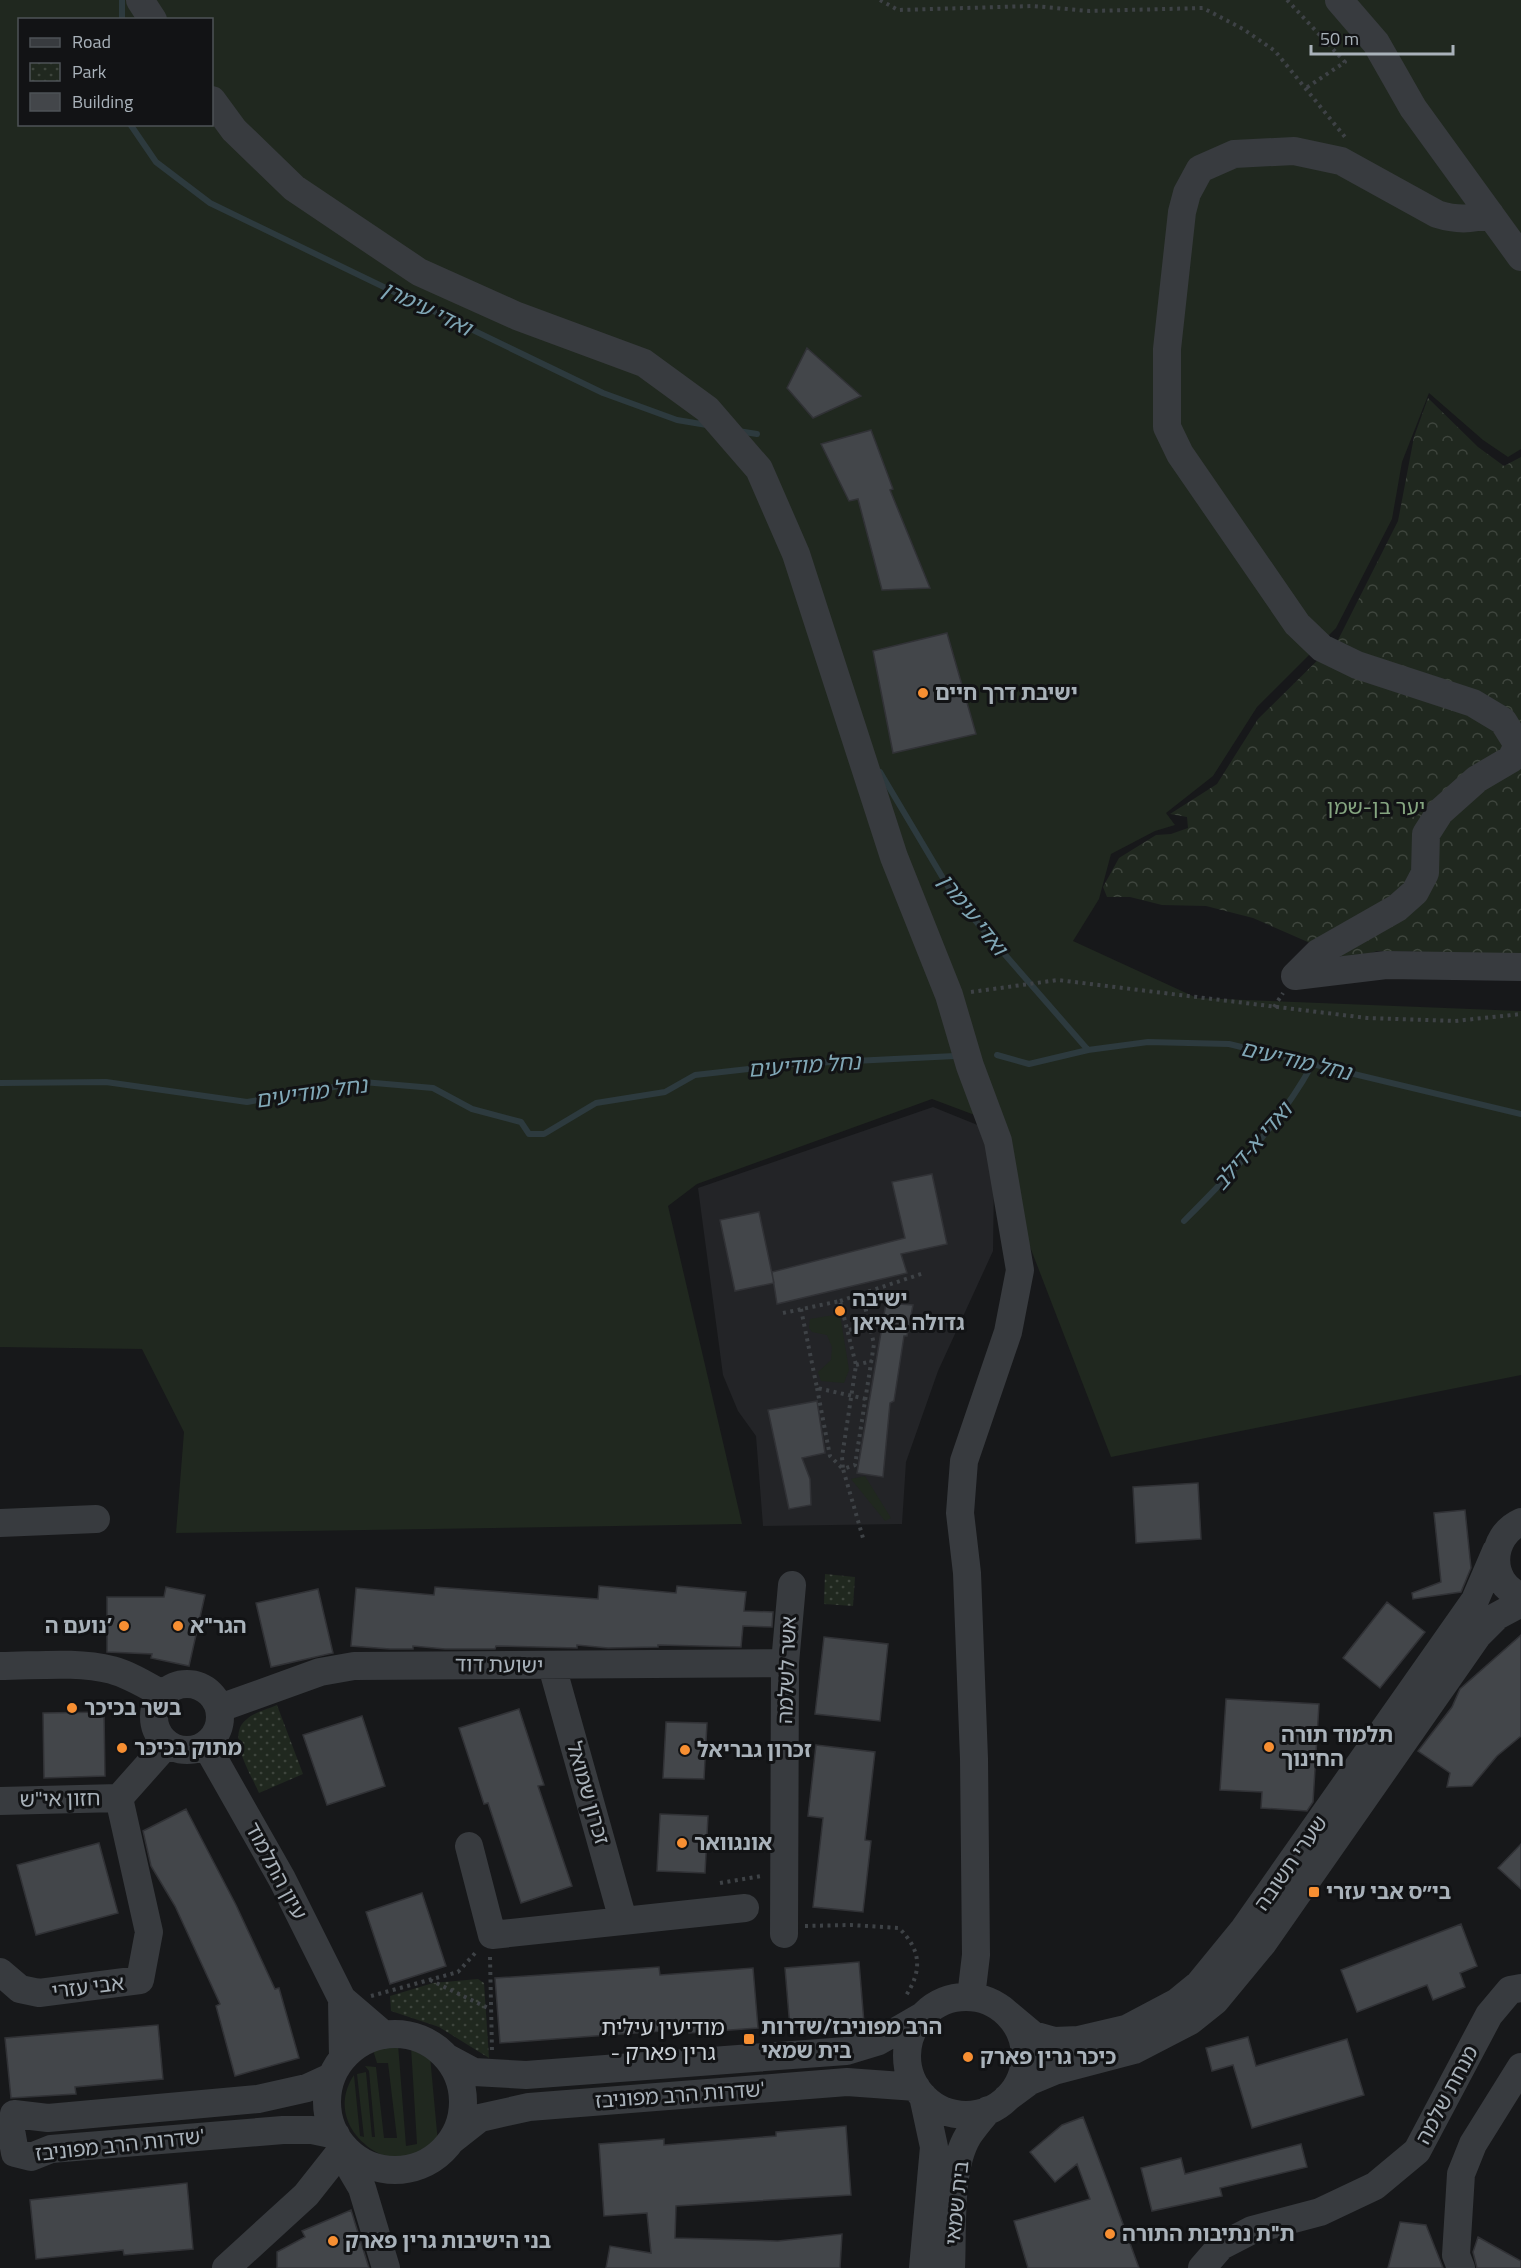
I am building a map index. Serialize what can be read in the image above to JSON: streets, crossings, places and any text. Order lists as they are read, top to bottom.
{
  "streets": {
    "street": [
      "ישועת דוד",
      "אשר לשלמה",
      "זכרון שמואל",
      "חזון אי\"ש",
      "שערי תשובה",
      "עיון התלמוד",
      "אבי עזרי",
      "שדרות הרב מפוניבז'",
      "מנחת שלמה",
      "בית שמאי"
    ]
  },
  "crossings": [
    ["ישועת דוד", "אשר לשלמה"],
    ["ישועת דוד", "זכרון שמואל"],
    ["ישועת דוד", "חזון אי\"ש"],
    ["ישועת דוד", "עיון התלמוד"],
    ["חזון אי\"ש", "עיון התלמוד"],
    ["חזון אי\"ש", "אבי עזרי"],
    ["שערי תשובה", "שדרות הרב מפוניבז'"],
    ["שערי תשובה", "בית שמאי"],
    ["עיון התלמוד", "שדרות הרב מפוניבז'"],
    ["שדרות הרב מפוניבז'", "בית שמאי"]
  ],
  "districts": ["מודיעין עילית - גרין פארק"],
  "water": ["ואדי עימרן", "נחל מודיעים", "ואדי א-דילב"],
  "parks": ["יער בן-שמן"],
  "places": {
    "other": [
      "ישיבת דרך חיים",
      "ישיבה גדולה באיאן",
      "נועם ה’",
      "הגר\"א",
      "בשר בכיכר",
      "תלמוד תורה החינוך",
      "מתוק בכיכר",
      "זכרון גבריאל",
      "אונגוואר",
      "כיכר גרין פארק",
      "ת\"ת נתיבות התורה",
      "בני הישיבות גרין פארק"
    ],
    "transit": ["בי״ס אבי עזרי", "הרב מפוניבז/שדרות בית שמאי"]
  },
  "legend": ["Road", "Park", "Building"],
  "scale_bar": "50 m"
}
